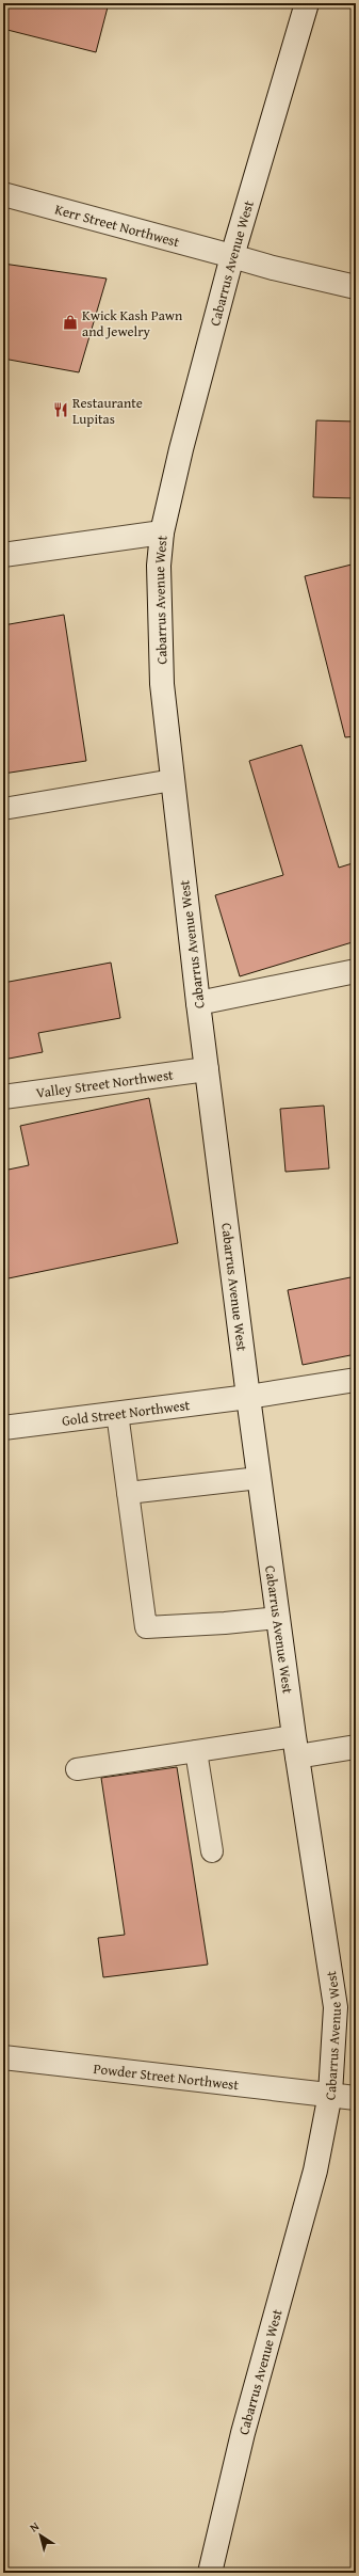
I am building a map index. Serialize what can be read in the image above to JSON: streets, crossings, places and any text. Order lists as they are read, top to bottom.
{
  "streets": {
    "main road": [
      "Kerr Street Northwest",
      "Cabarrus Avenue West",
      "Valley Street Northwest",
      "Gold Street Northwest",
      "Powder Street Northwest"
    ]
  },
  "crossings": [
    ["Kerr Street Northwest", "Cabarrus Avenue West"],
    ["Cabarrus Avenue West", "Valley Street Northwest"],
    ["Cabarrus Avenue West", "Gold Street Northwest"],
    ["Cabarrus Avenue West", "Powder Street Northwest"]
  ],
  "places": {
    "shop": ["Kwick Kash Pawn and Jewelry"],
    "restaurant": ["Restaurante Lupitas"]
  },
  "north": "top left"
}
